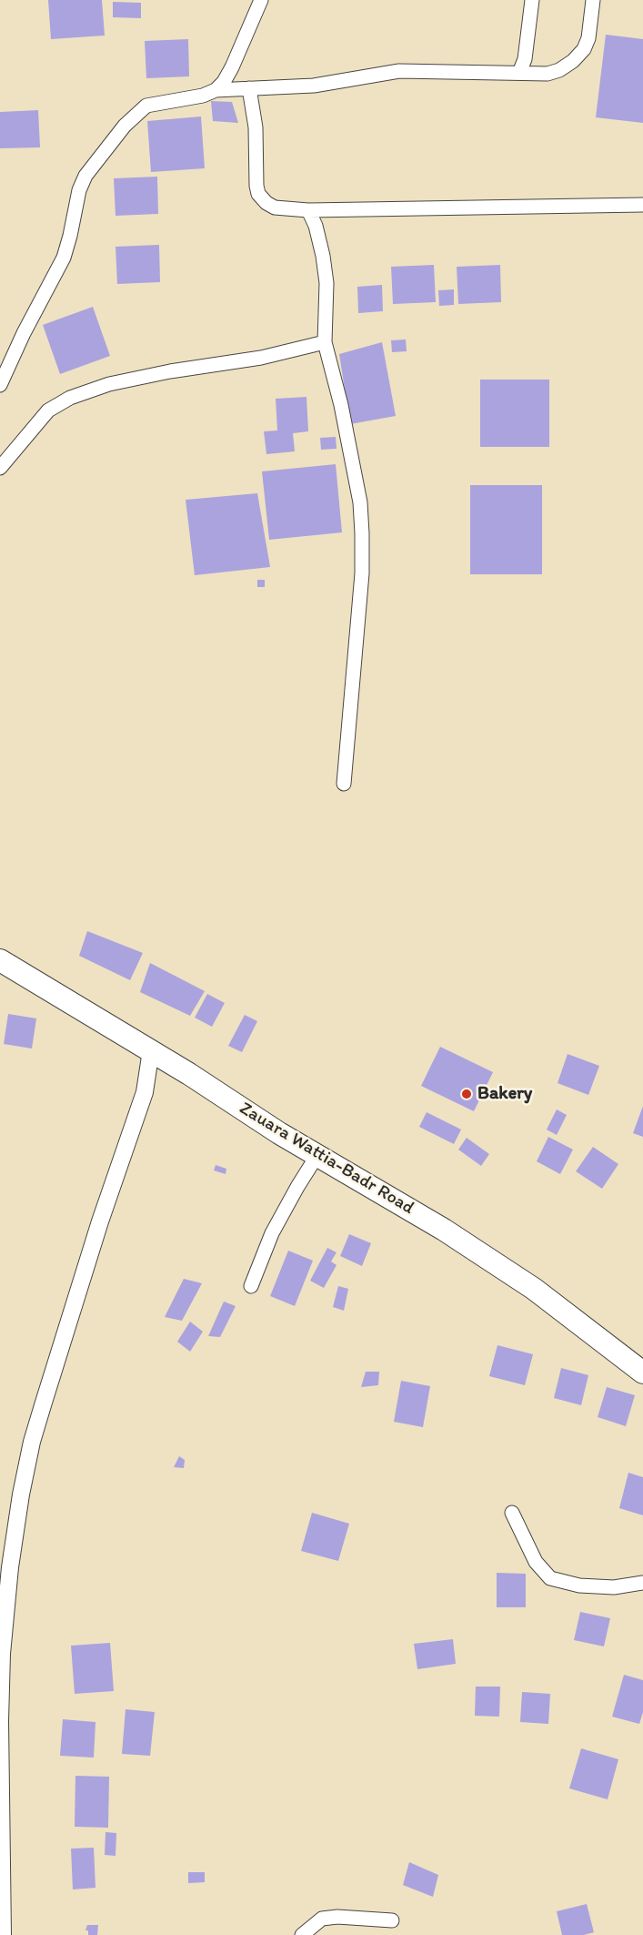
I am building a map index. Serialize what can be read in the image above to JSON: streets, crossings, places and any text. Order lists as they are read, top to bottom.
{
  "streets": {
    "highway": ["Zauara Wattia-Badr Road"]
  },
  "places": ["Bakery"]
}
